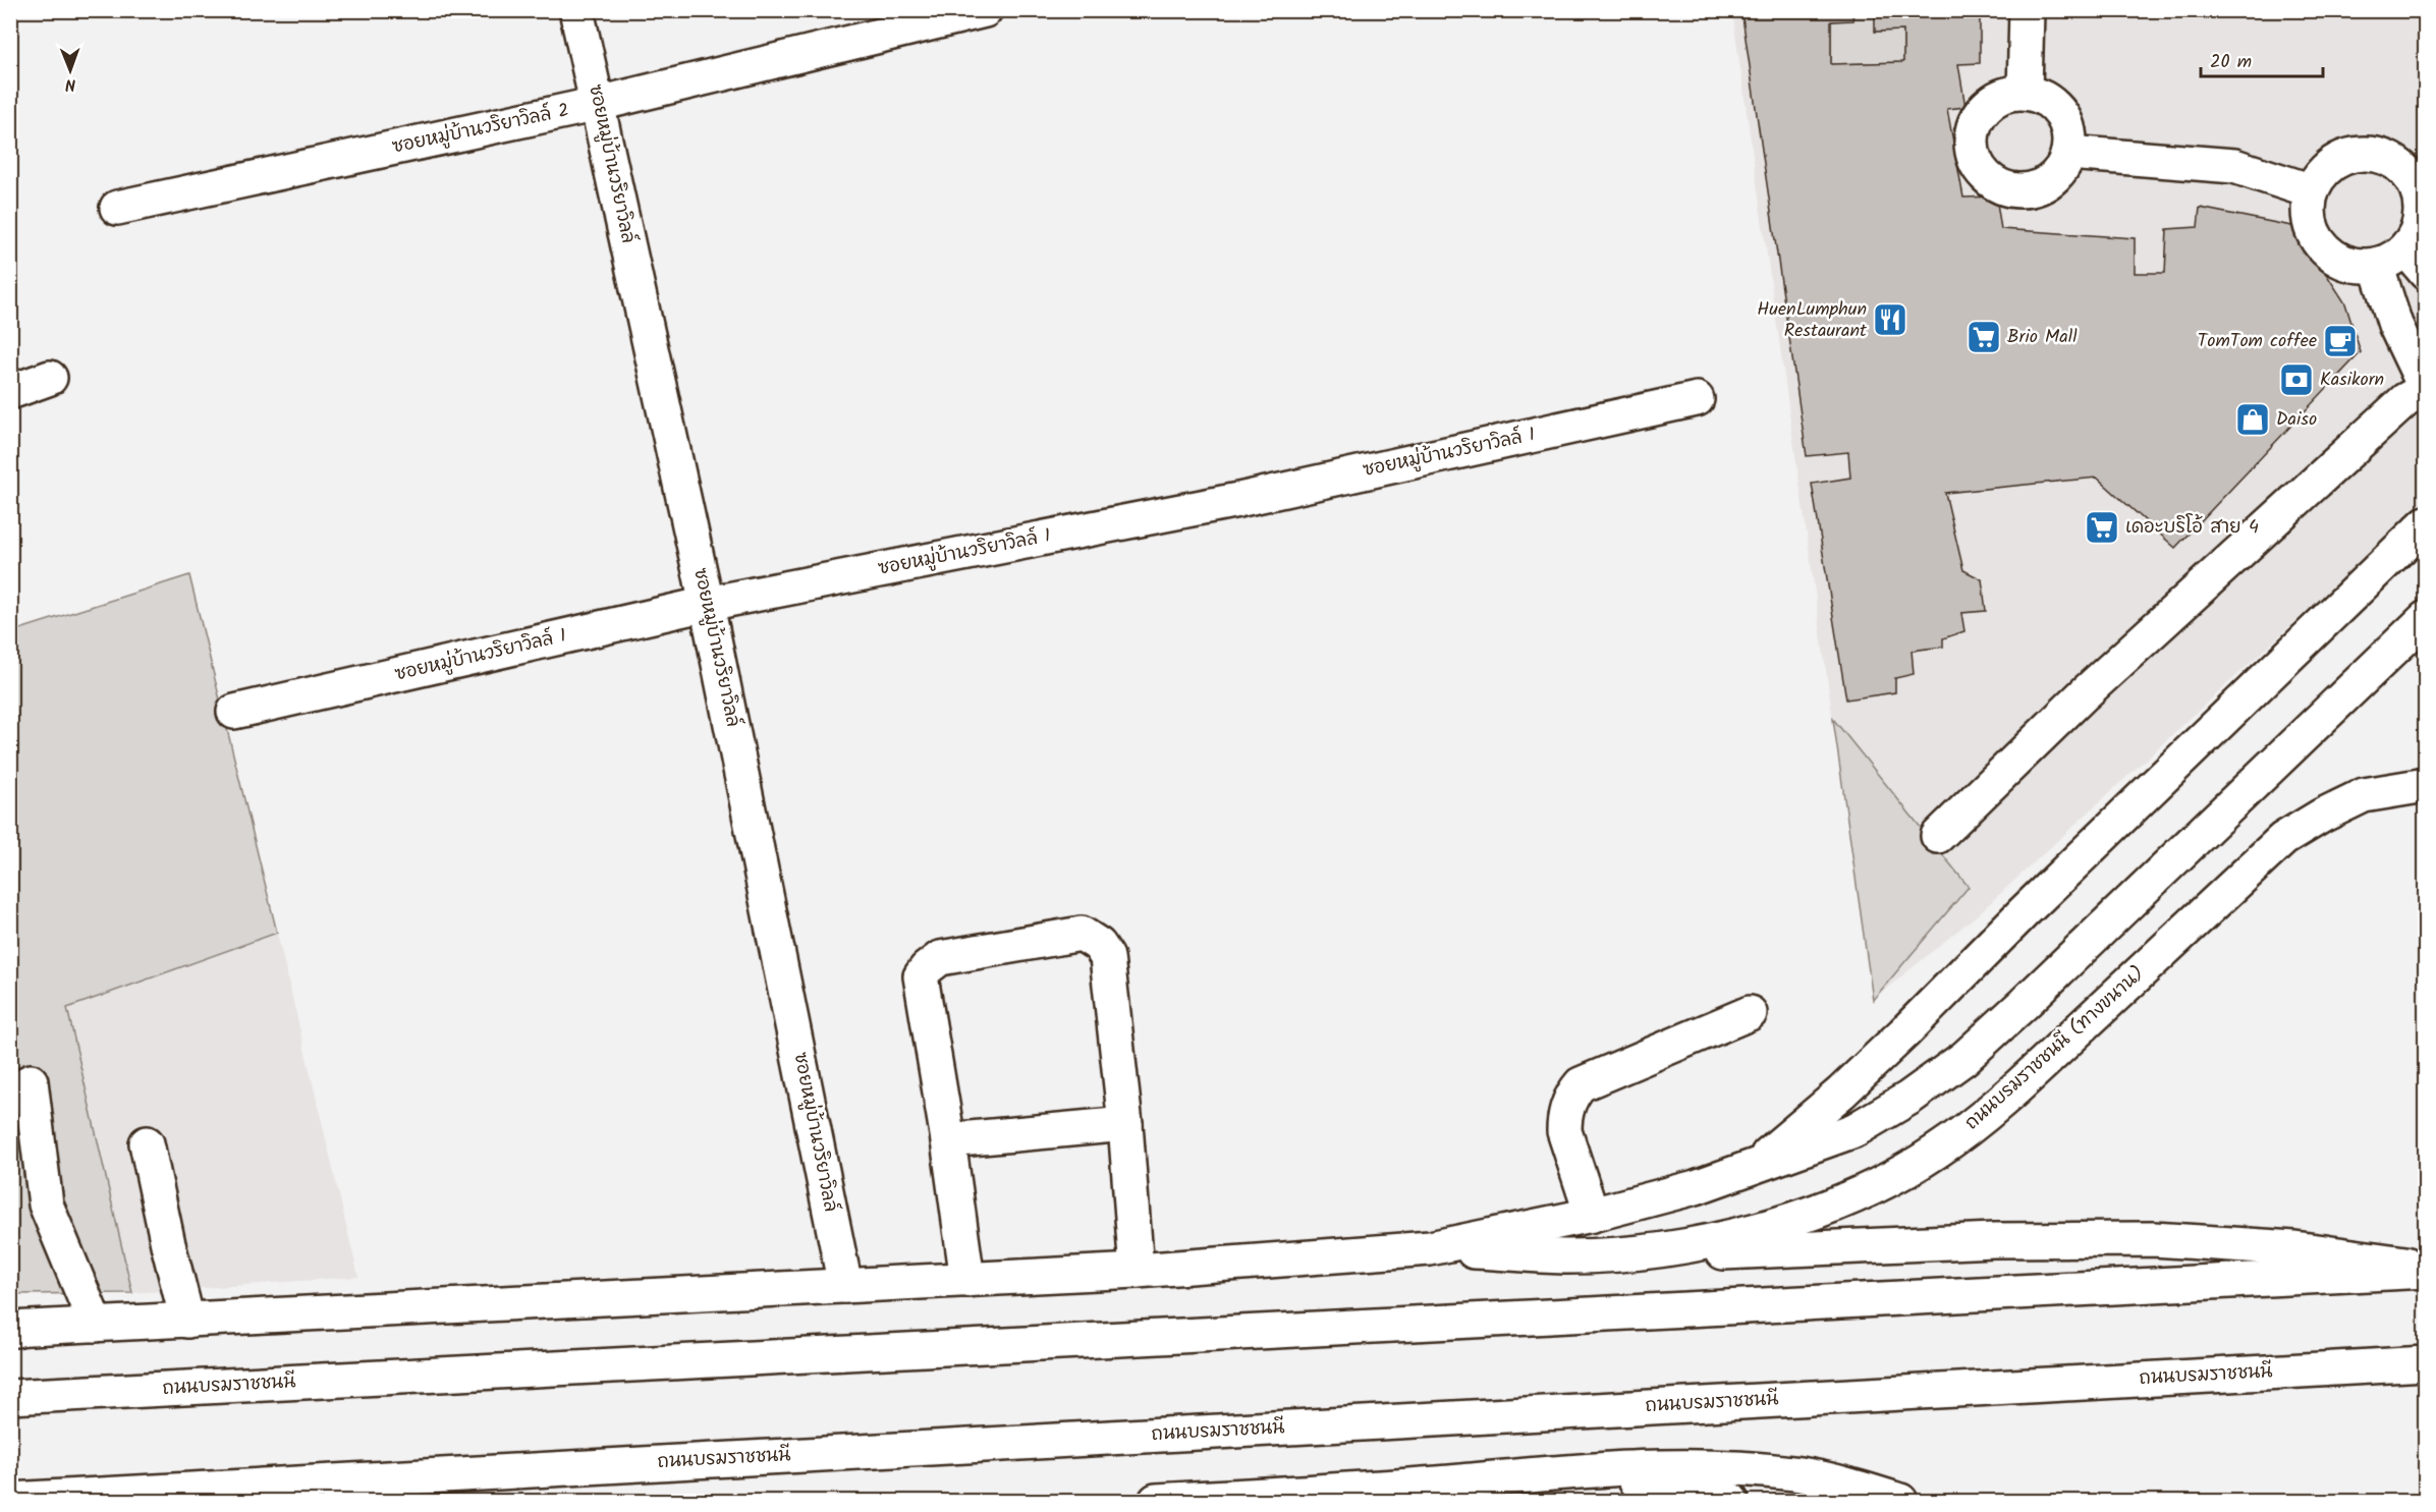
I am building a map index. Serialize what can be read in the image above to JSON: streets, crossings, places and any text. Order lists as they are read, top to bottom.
{
  "streets": {
    "main road": [
      "ซอยหมู่บ้านวริยาวิลล์ 2",
      "ซอยหมู่บ้านวริยาวิลล์",
      "ซอยหมู่บ้านวริยาวิลล์ 1",
      "ถนนบรมราชชนนี (ทางขนาน)",
      "ถนนบรมราชชนนี"
    ]
  },
  "crossings": [
    ["ซอยหมู่บ้านวริยาวิลล์ 2", "ซอยหมู่บ้านวริยาวิลล์"],
    ["ซอยหมู่บ้านวริยาวิลล์", "ซอยหมู่บ้านวริยาวิลล์ 1"]
  ],
  "places": {
    "restaurant": ["HuenLumphun Restaurant"],
    "supermarket": ["Brio Mall", "เดอะบริโอ้ สาย 4"],
    "cafe": ["TomTom coffee"],
    "bank": ["Kasikorn"],
    "shop": ["Daiso"]
  },
  "scale_bar": "20 m",
  "north": "bottom"
}
